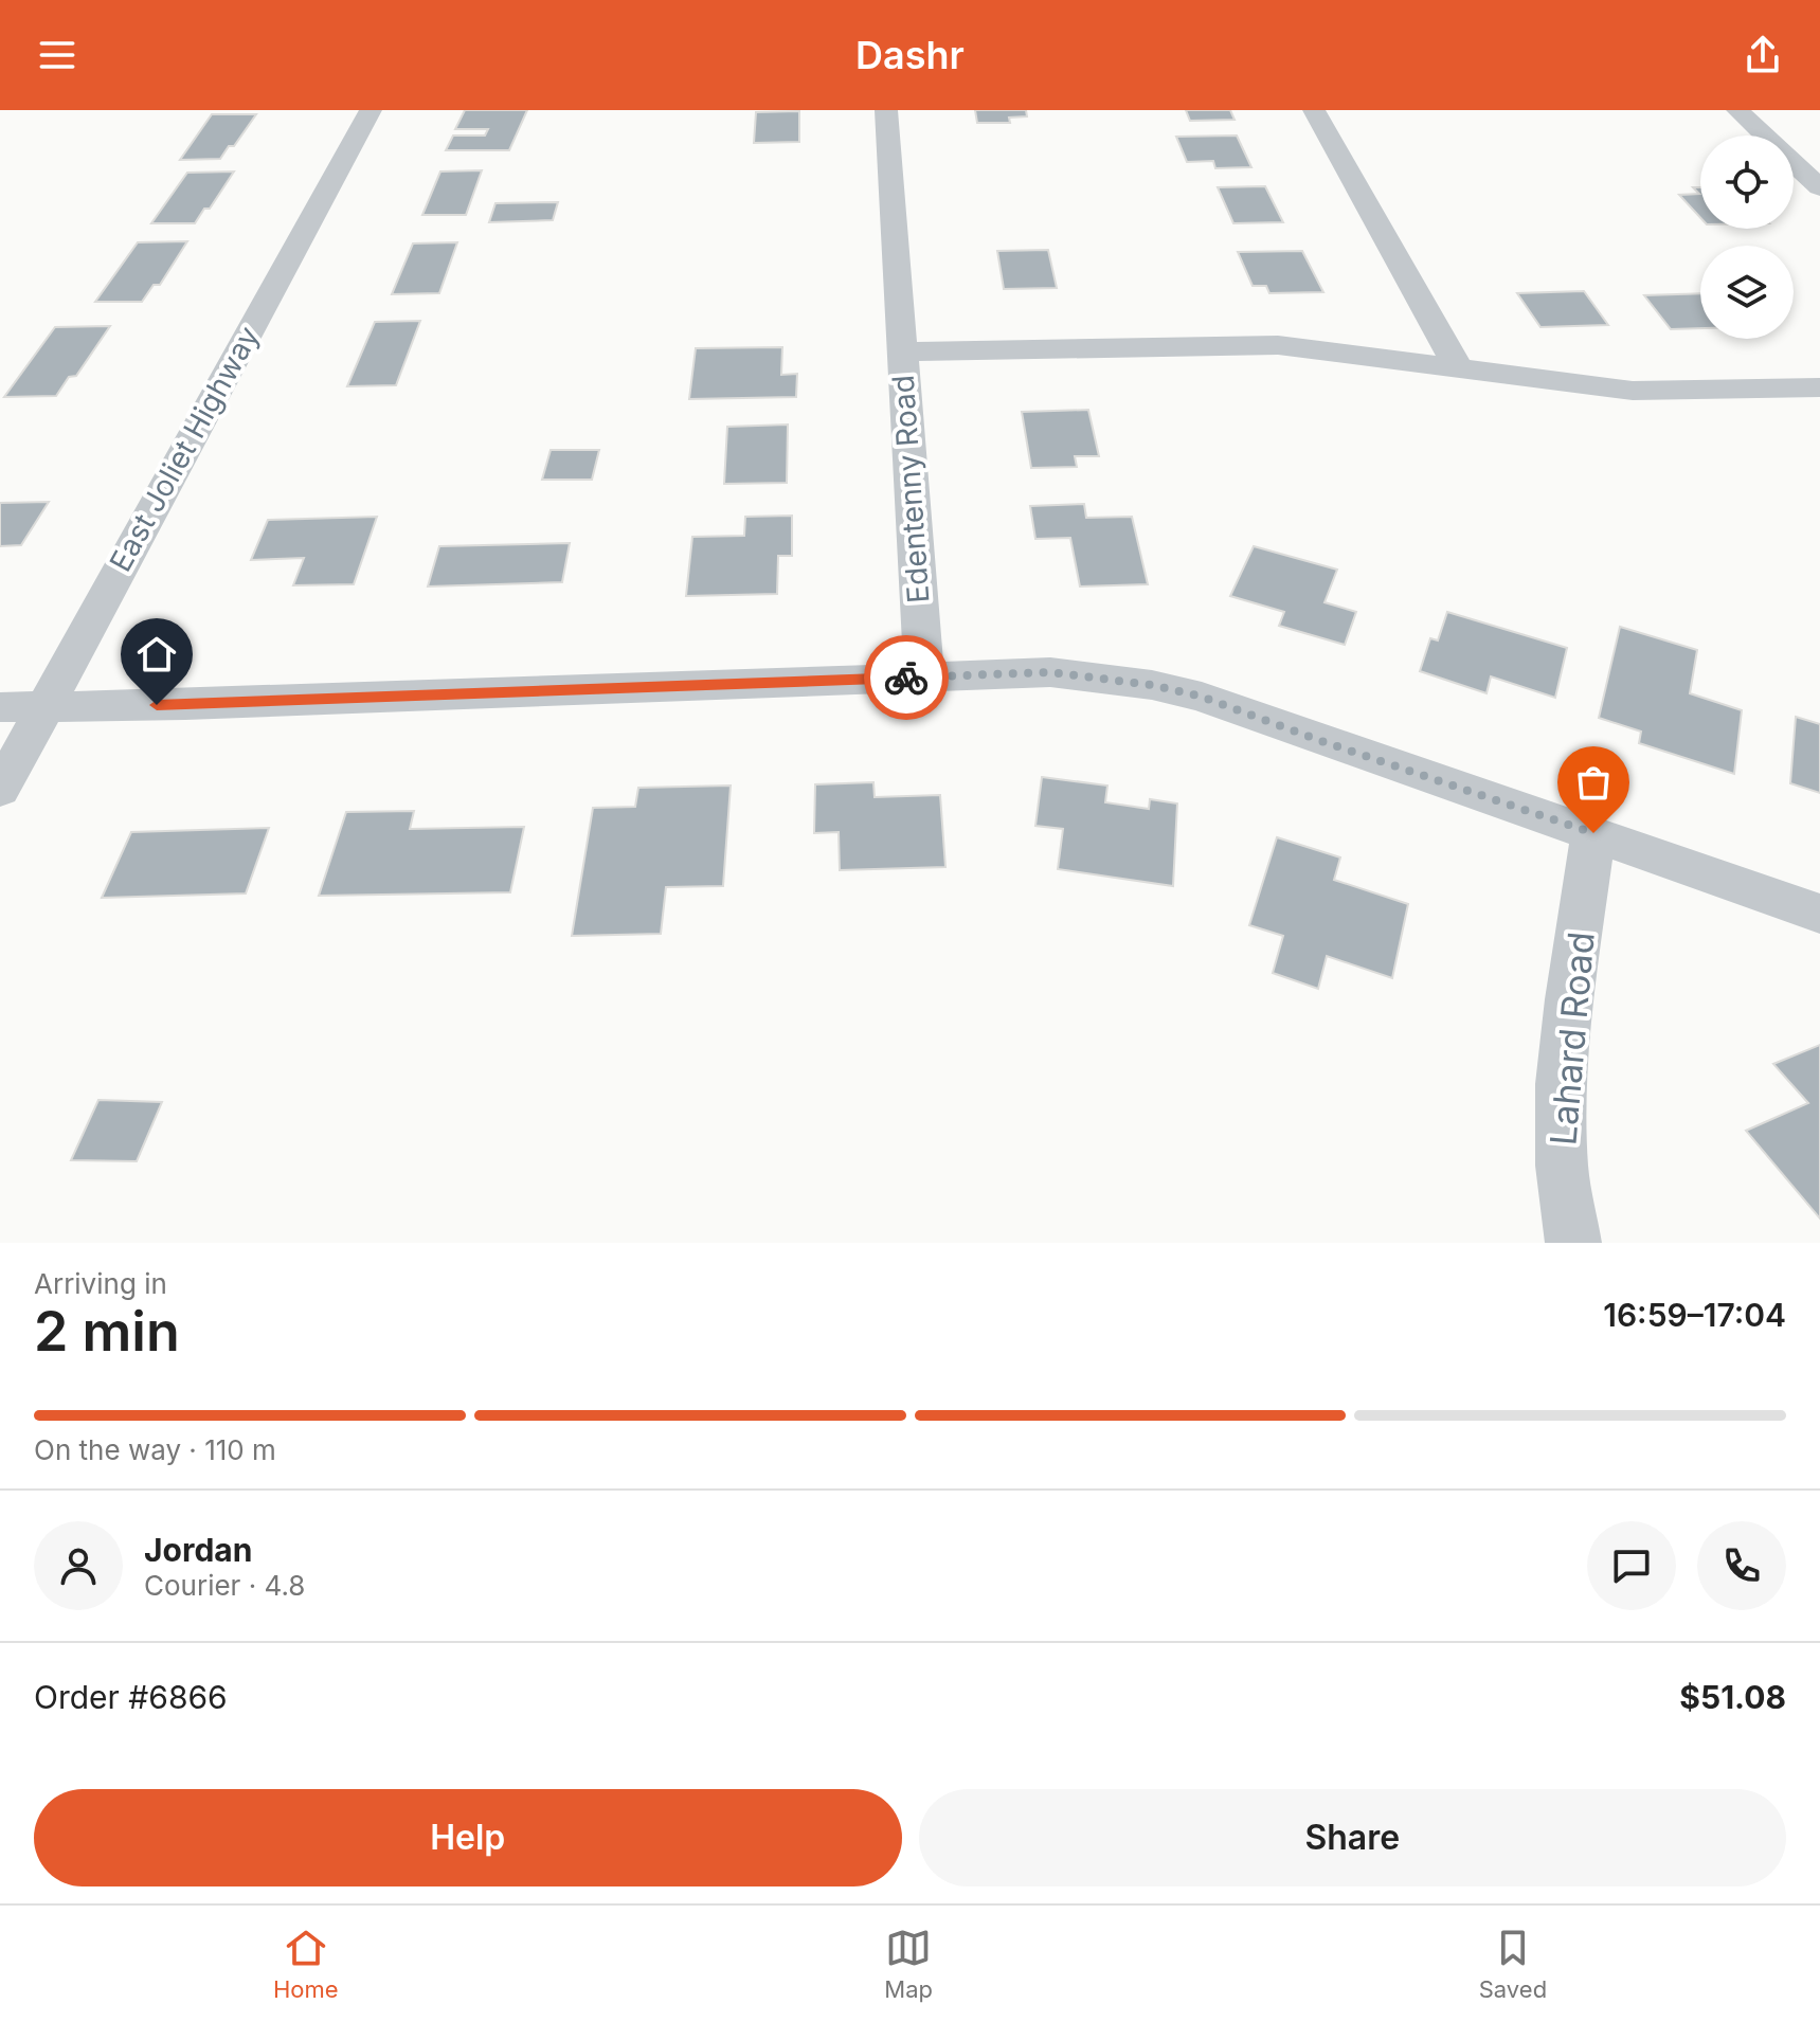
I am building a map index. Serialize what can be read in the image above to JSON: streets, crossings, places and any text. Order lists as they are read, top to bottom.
{
  "streets": {
    "street": ["East Joliet Highway", "Edentenny Road", "Lahard Road"]
  },
  "page": {
    "header": "Dashr",
    "heading": ["2 min", "Arriving in", "16:59–17:04"],
    "panel": [
      "Jordan",
      "Courier · 4.8",
      "Order #6866",
      "$51.08"
    ],
    "bar": "On the way · 110 m",
    "buttons": ["Help", "Share"],
    "tabs": ["Home", "Map", "Saved"]
  }
}
